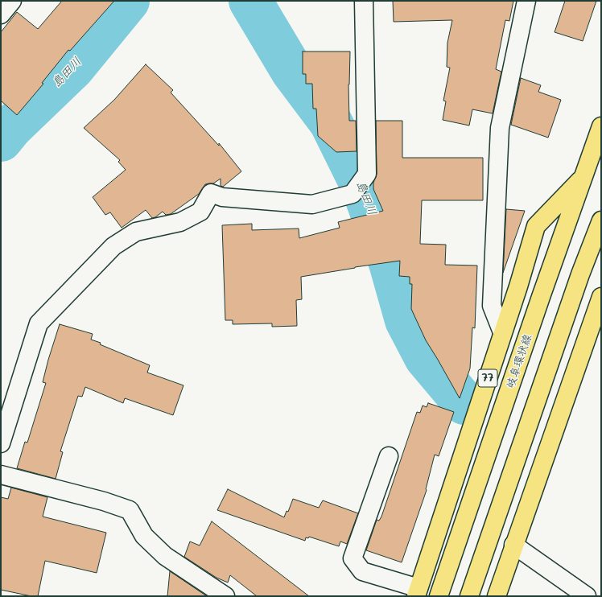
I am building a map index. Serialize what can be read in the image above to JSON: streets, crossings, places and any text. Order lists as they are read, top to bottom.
{
  "streets": {
    "main road": ["岐阜環状線", "77"]
  },
  "crossings": [
    ["岐阜環状線", "77"]
  ],
  "water": ["島田川"]
}
